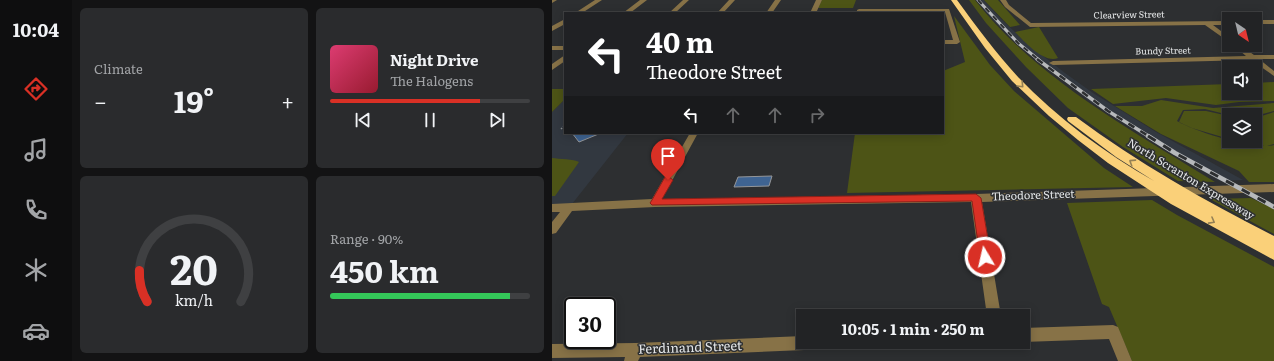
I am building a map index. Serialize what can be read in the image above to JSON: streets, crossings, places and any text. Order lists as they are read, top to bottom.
{
  "streets": {
    "highway": ["North Scranton Expressway"],
    "street": [
      "Clearview Street",
      "Bundy Street",
      "Theodore Street",
      "Ferdinand Street"
    ]
  },
  "north": "bottom right",
  "page": {
    "tabs": "10:04",
    "tile": [
      "Climate",
      ["Range · 90%", "450 km"]
    ],
    "turn": ["40 m", "Theodore Street"],
    "song": ["Night Drive", "The Halogens"],
    "heat": ["−", "19°", "+"],
    "limit": "30",
    "trip": "10:05 · 1 min · 250 m",
    "gauge": ["20", "km/h"]
  }
}
